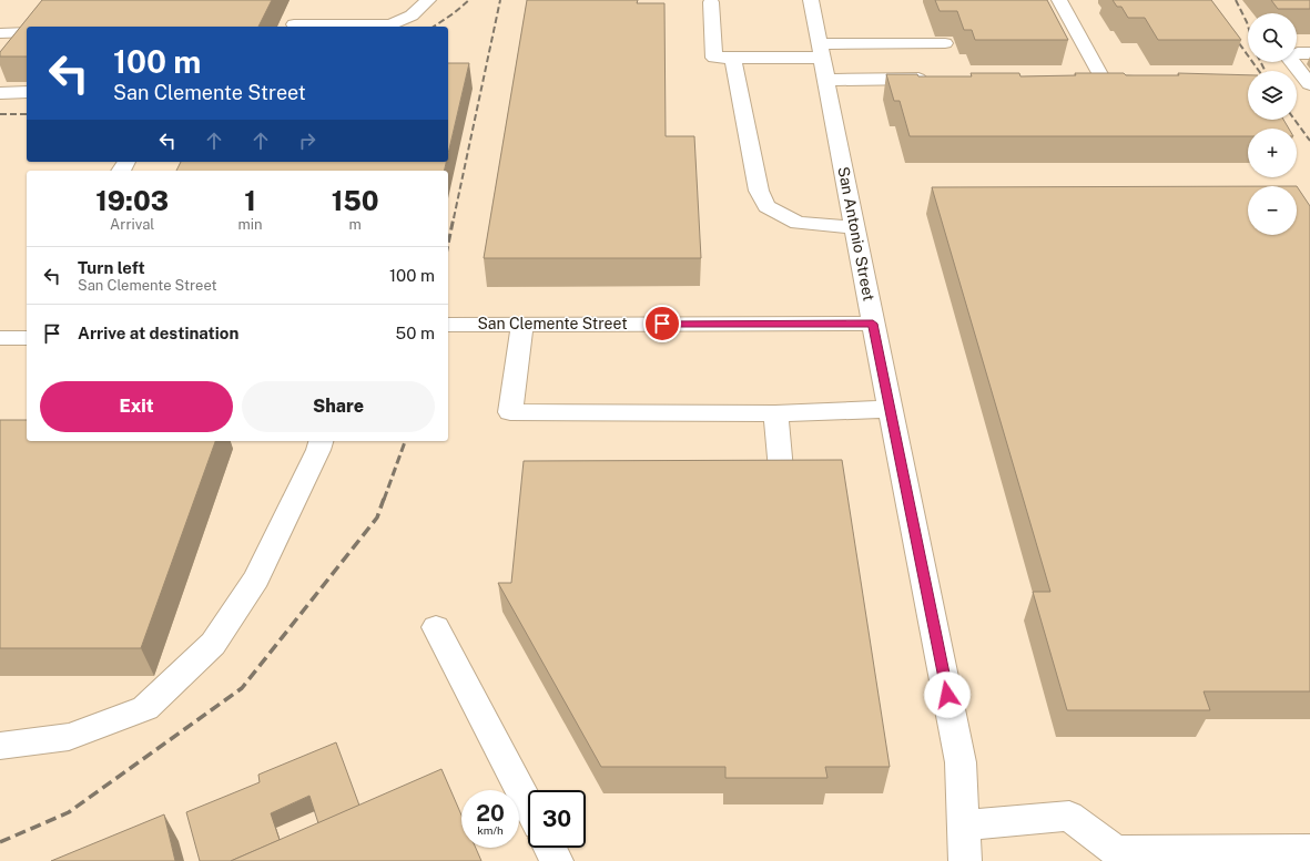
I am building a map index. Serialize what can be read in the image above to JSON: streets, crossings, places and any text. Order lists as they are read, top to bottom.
{
  "streets": {
    "street": ["San Antonio Street", "San Clemente Street"]
  },
  "crossings": [
    ["San Antonio Street", "San Clemente Street"]
  ],
  "page": {
    "map_buttons": ["+", "−"],
    "turn": ["100 m", "San Clemente Street"],
    "eta": [
      "19:03",
      "Arrival",
      "1",
      "min",
      "150",
      "m"
    ],
    "list": [
      {
        "name": "Turn left",
        "note": "San Clemente Street",
        "value": "100 m"
      },
      {
        "name": "Arrive at destination",
        "value": "50 m"
      }
    ],
    "buttons": ["Exit", "Share"],
    "speed": "20 km/h",
    "limit": "30"
  }
}
